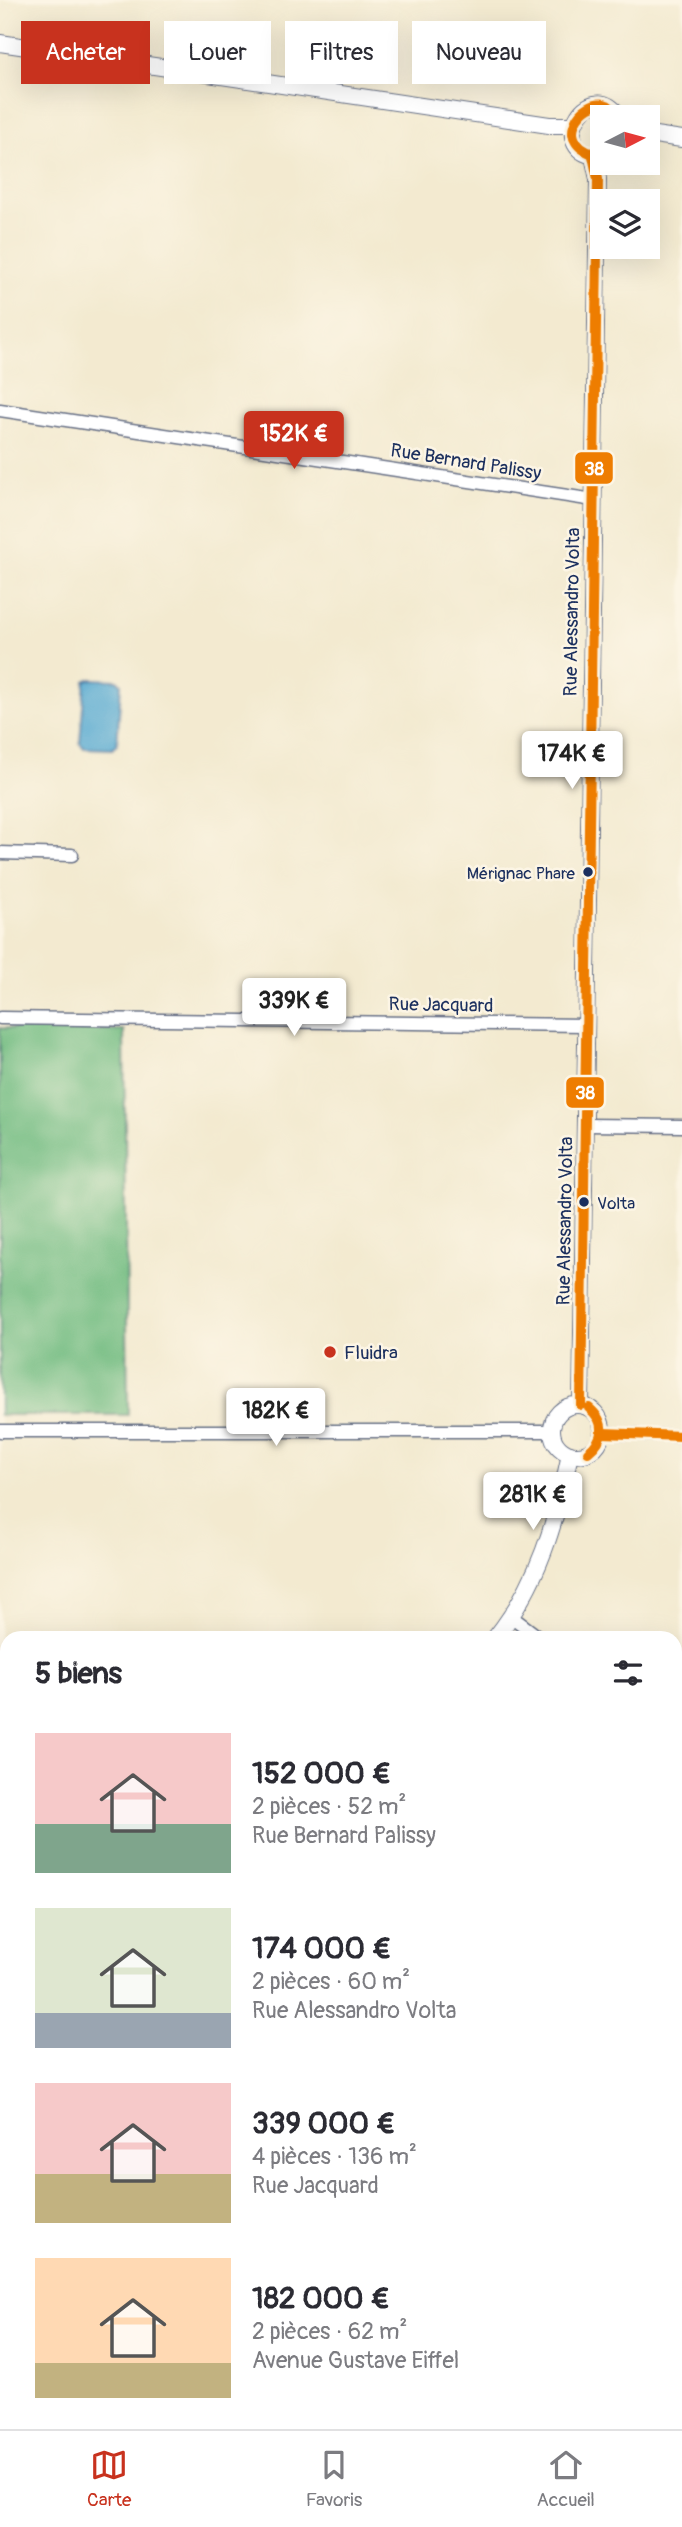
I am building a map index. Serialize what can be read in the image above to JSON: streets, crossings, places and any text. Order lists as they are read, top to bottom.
{
  "streets": {
    "street": ["Rue Bernard Palissy", "Rue Alessandro Volta", "Rue Jacquard"]
  },
  "crossings": [
    ["Rue Bernard Palissy", "Rue Alessandro Volta"],
    ["Rue Alessandro Volta", "Rue Jacquard"]
  ],
  "places": ["Mérignac Phare", "Volta", "Fluidra"],
  "lines": ["transit line 38"],
  "north": "right",
  "page": {
    "chip": [
      "Acheter",
      "Louer",
      "Filtres",
      "Nouveau"
    ],
    "price": [
      "152K €",
      "174K €",
      "339K €",
      "182K €",
      "281K €"
    ],
    "heading": "5 biens",
    "list": [
      {
        "name": "152 000 €",
        "note": "2 pièces · 52 m² · Rue Bernard Palissy"
      },
      {
        "name": "174 000 €",
        "note": "2 pièces · 60 m² · Rue Alessandro Volta"
      },
      {
        "name": "339 000 €",
        "note": "4 pièces · 136 m² · Rue Jacquard"
      },
      {
        "name": "182 000 €",
        "note": "2 pièces · 62 m² · Avenue Gustave Eiffel"
      }
    ],
    "tabs": ["Carte", "Favoris", "Accueil"]
  }
}
